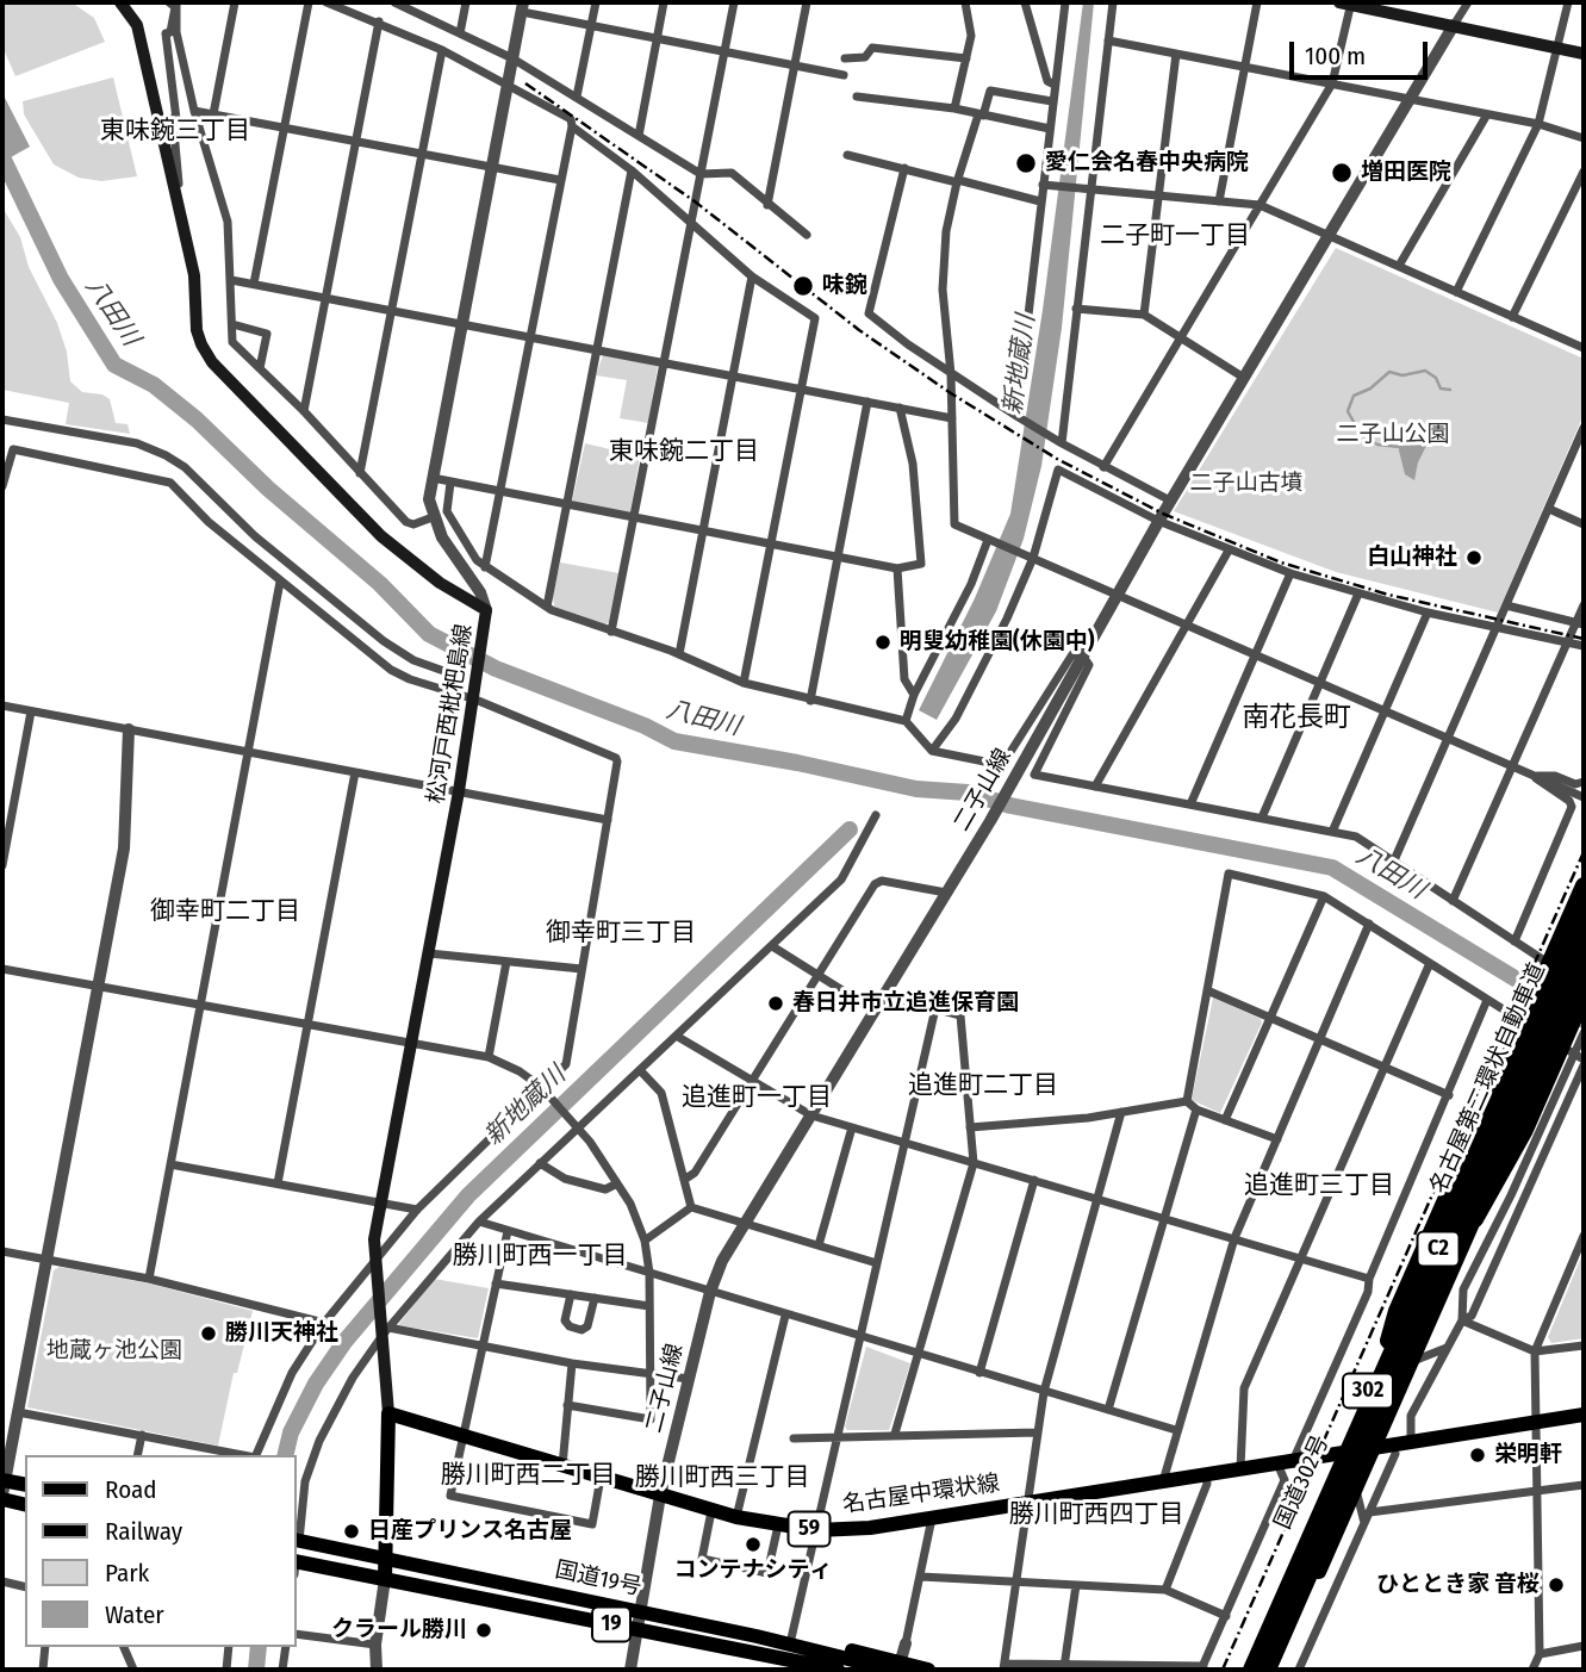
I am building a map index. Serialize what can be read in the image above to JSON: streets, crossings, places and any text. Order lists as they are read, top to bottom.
{
  "streets": {
    "highway": ["名古屋第二環状自動車道", "C2"],
    "main road": [
      "松河戸西枇杷島線",
      "302",
      "国道302号",
      "名古屋中環状線",
      "59",
      "国道19号",
      "19"
    ],
    "street": ["二子山線"]
  },
  "crossings": [
    ["松河戸西枇杷島線", "名古屋中環状線"],
    ["二子山線", "名古屋中環状線"],
    ["二子山線", "国道19号"],
    ["302", "名古屋中環状線"],
    ["国道302号", "名古屋中環状線"]
  ],
  "districts": [
    "東味鋺三丁目",
    "二子町一丁目",
    "東味鋺二丁目",
    "南花長町",
    "御幸町二丁目",
    "御幸町三丁目",
    "追進町二丁目",
    "追進町一丁目",
    "追進町三丁目",
    "勝川町西一丁目",
    "勝川町西二丁目",
    "勝川町西三丁目",
    "勝川町西四丁目"
  ],
  "water": ["八田川", "新地蔵川"],
  "parks": ["二子山公園", "二子山古墳", "地蔵ヶ池公園"],
  "places": [
    "愛仁会名春中央病院",
    "増田医院",
    "味鋺",
    "白山神社",
    "明叟幼稚園(休園中)",
    "春日井市立追進保育園",
    "勝川天神社",
    "栄明軒",
    "日産プリンス名古屋",
    "コンテナシティ",
    "ひととき家 音桜",
    "クラール勝川"
  ],
  "legend": [
    "Road",
    "Railway",
    "Park",
    "Water"
  ],
  "scale_bar": "100 m"
}
